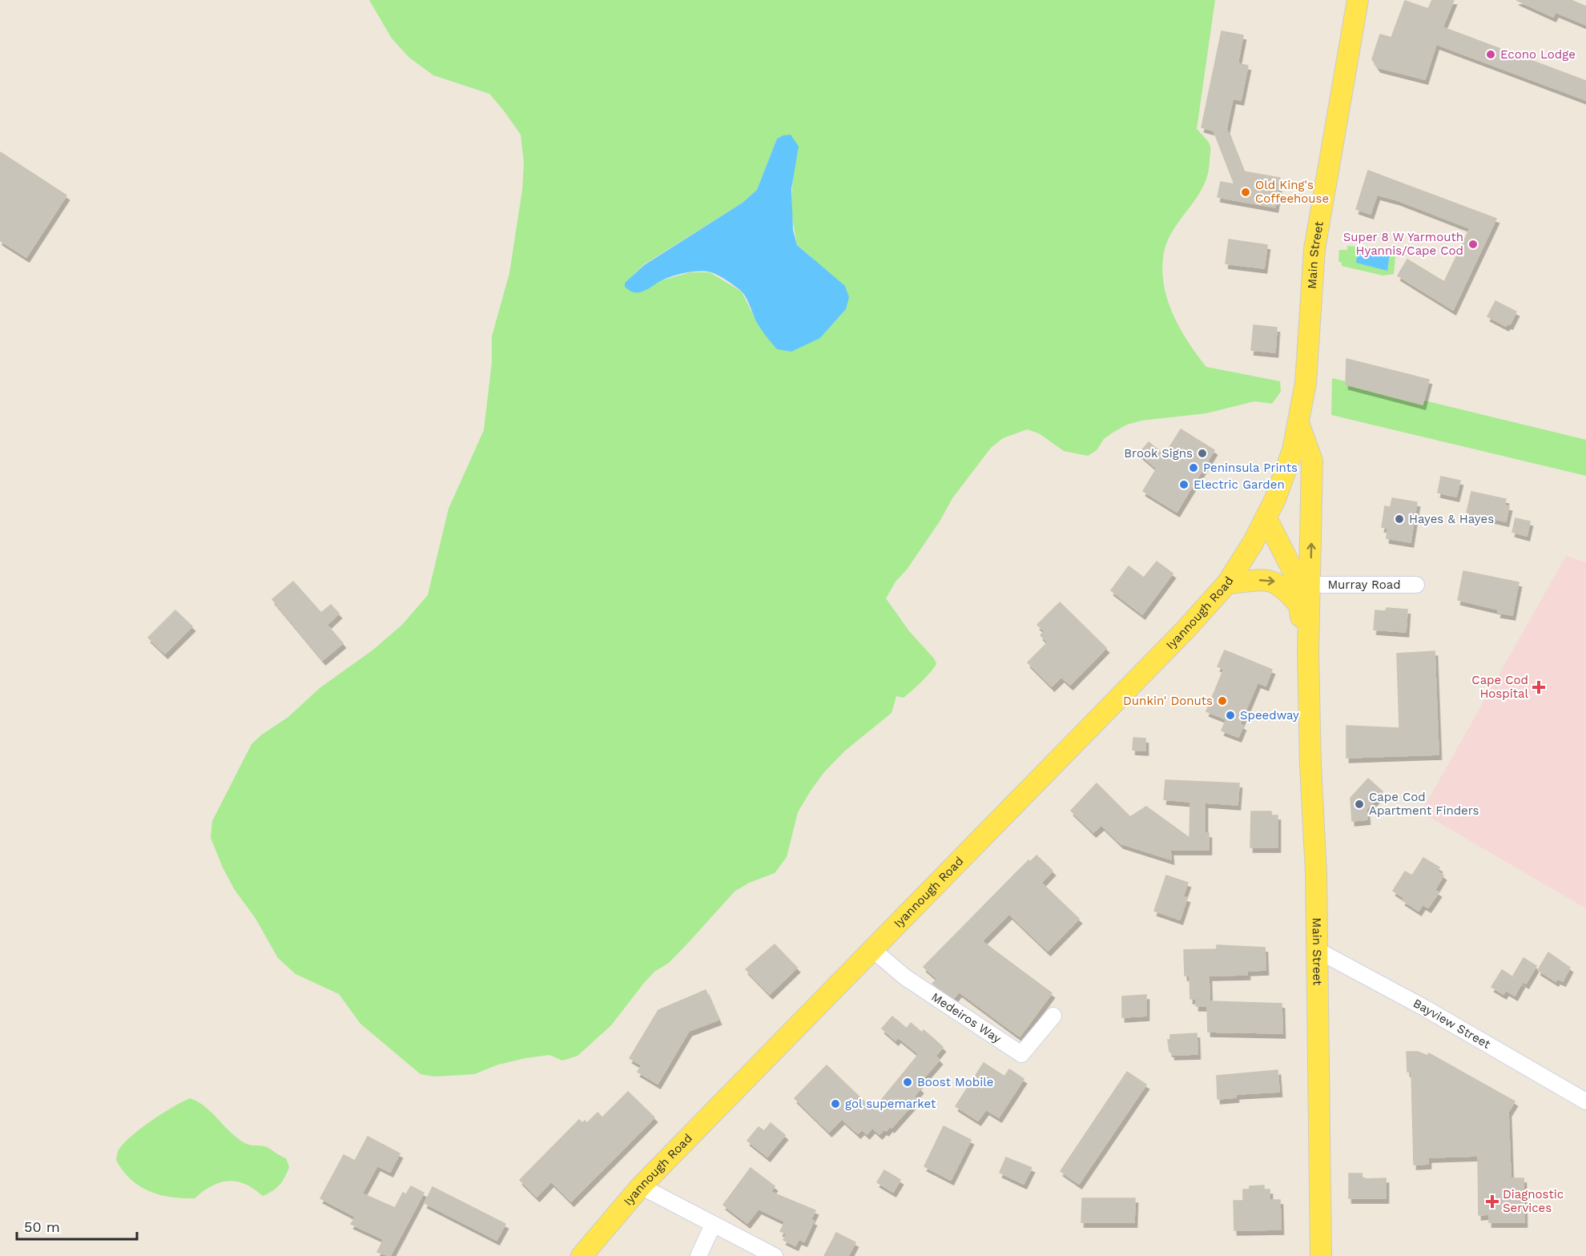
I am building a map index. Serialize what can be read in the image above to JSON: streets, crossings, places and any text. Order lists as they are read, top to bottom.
{
  "streets": {
    "main road": ["Main Street", "Iyannough Road"],
    "street": ["Murray Road", "Medeiros Way", "Bayview Street"]
  },
  "crossings": [
    ["Main Street", "Murray Road"],
    ["Main Street", "Iyannough Road"],
    ["Main Street", "Bayview Street"],
    ["Iyannough Road", "Medeiros Way"]
  ],
  "places": {
    "other": [
      "Econo Lodge",
      "Old King's Coffeehouse",
      "Super 8 W Yarmouth Hyannis/Cape Cod",
      "Brook Signs",
      "Peninsula Prints",
      "Electric Garden",
      "Hayes & Hayes",
      "Dunkin' Donuts",
      "Speedway",
      "Cape Cod Apartment Finders",
      "Boost Mobile",
      "gol supemarket"
    ],
    "health": ["Cape Cod Hospital", "Diagnostic Services"]
  },
  "scale_bar": "50 m"
}
